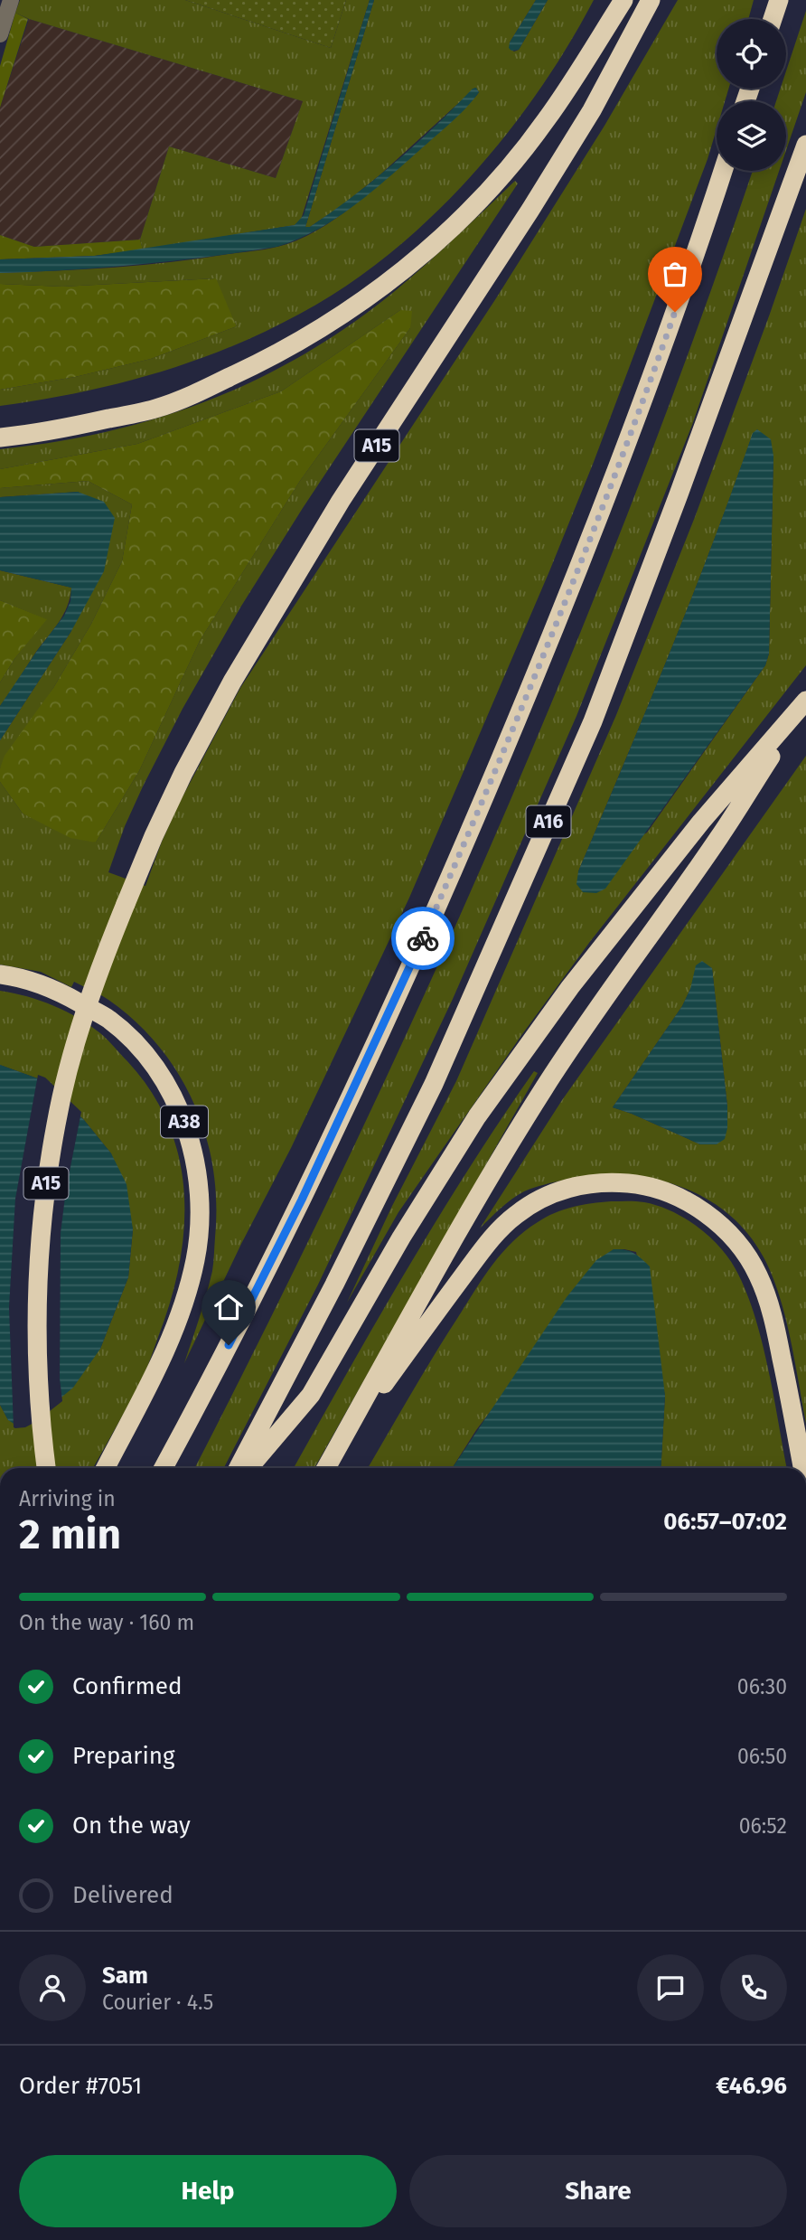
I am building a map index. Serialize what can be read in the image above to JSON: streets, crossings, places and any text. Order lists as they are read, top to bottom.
{
  "streets": {
    "highway": ["A15", "A16", "A38"]
  },
  "page": {
    "heading": ["2 min", "Arriving in", "06:57–07:02"],
    "panel": [
      "Sam",
      "Courier · 4.5",
      "Order #7051",
      "€46.96"
    ],
    "bar": "On the way · 160 m",
    "list": [
      ["Confirmed", "06:30"],
      ["Preparing", "06:50"],
      ["On the way", "06:52"],
      "Delivered"
    ],
    "buttons": ["Help", "Share"]
  }
}
